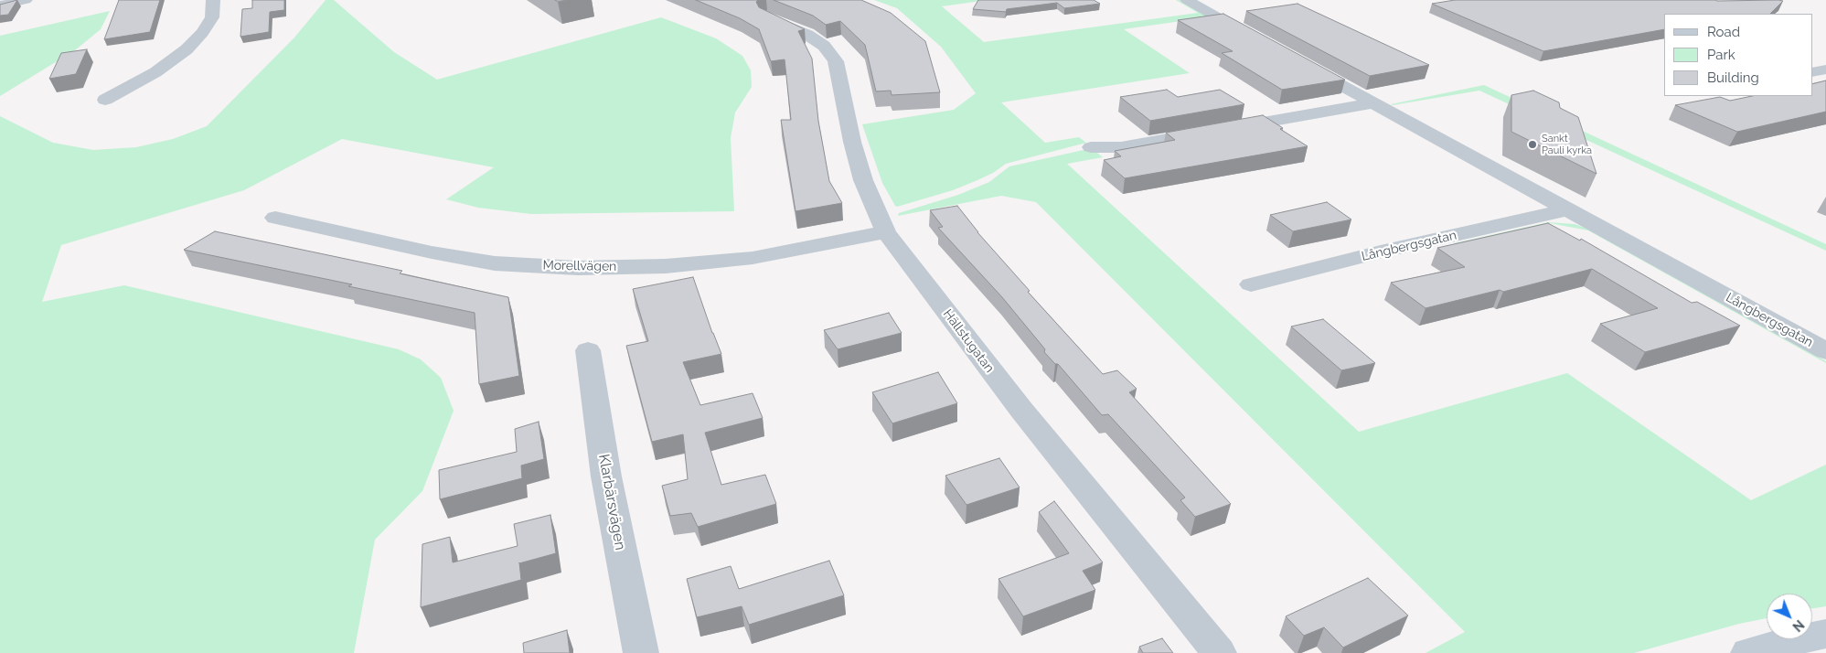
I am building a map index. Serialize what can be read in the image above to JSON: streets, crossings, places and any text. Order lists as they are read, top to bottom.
{
  "streets": {
    "street": [
      "Långbergsgatan",
      "Morellvägen",
      "Hällstugatan",
      "Klarbärsvägen"
    ]
  },
  "crossings": [
    ["Morellvägen", "Hällstugatan"]
  ],
  "places": ["Sankt Pauli kyrka"],
  "legend": ["Road", "Park", "Building"],
  "north": "bottom right"
}
